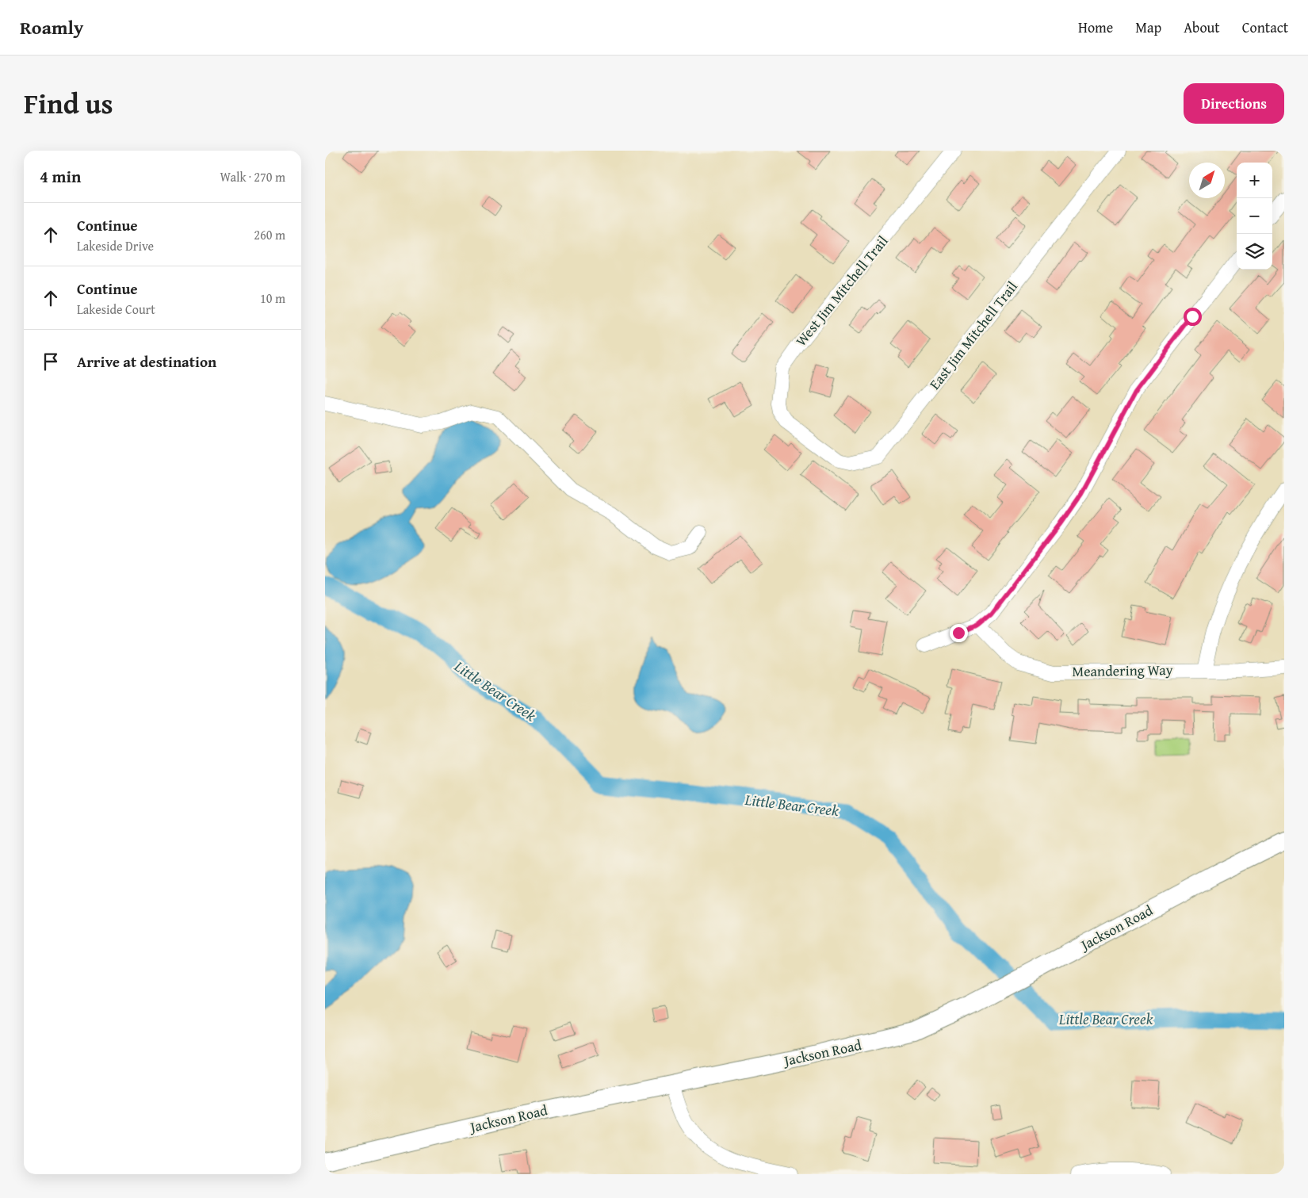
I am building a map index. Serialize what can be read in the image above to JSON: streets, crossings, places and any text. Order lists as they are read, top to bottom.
{
  "streets": {
    "main road": ["Jackson Road"],
    "street": ["West Jim Mitchell Trail", "East Jim Mitchell Trail", "Meandering Way"]
  },
  "crossings": [
    ["West Jim Mitchell Trail", "East Jim Mitchell Trail"]
  ],
  "water": ["Little Bear Creek"],
  "north": "top right",
  "page": {
    "header": "Roamly",
    "nav": [
      "Home",
      "Map",
      "About",
      "Contact"
    ],
    "title": "Find us",
    "buttons": "Directions",
    "heading": ["4 min", "Walk · 270 m"],
    "map_buttons": ["+", "−"],
    "list": [
      ["Continue", "Lakeside Drive", "260 m"],
      ["Continue", "Lakeside Court", "10 m"],
      "Arrive at destination"
    ]
  }
}
